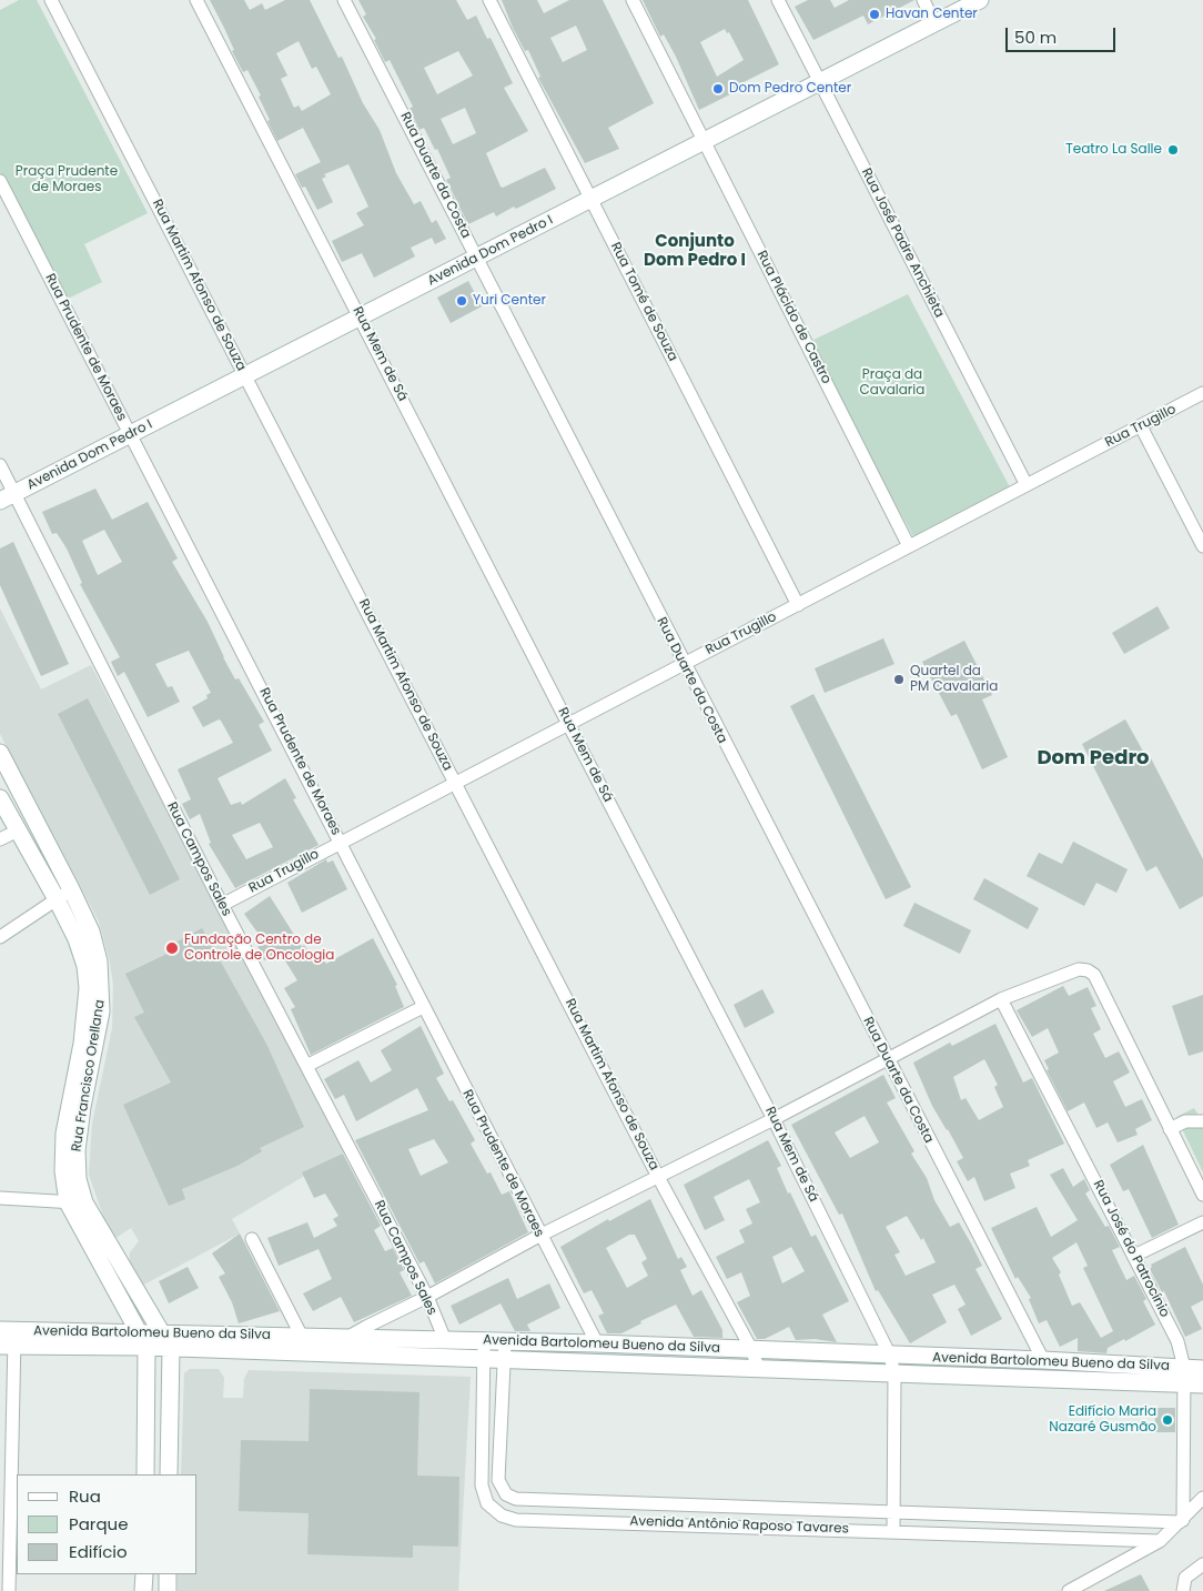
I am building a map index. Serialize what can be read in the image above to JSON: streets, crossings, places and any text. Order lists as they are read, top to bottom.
{
  "streets": {
    "street": [
      "Rua Duarte da Costa",
      "Rua José Padre Anchieta",
      "Avenida Dom Pedro I",
      "Rua Martim Afonso de Souza",
      "Rua Tomé de Souza",
      "Rua Plácido de Castro",
      "Rua Prudente de Moraes",
      "Rua Mem de Sá",
      "Rua Trugillo",
      "Rua Campos Sales",
      "Rua Francisco Orellana",
      "Rua José do Patrocínio",
      "Avenida Bartolomeu Bueno da Silva",
      "Avenida Antônio Raposo Tavares"
    ]
  },
  "crossings": [
    ["Rua Duarte da Costa", "Avenida Dom Pedro I"],
    ["Rua Duarte da Costa", "Rua Trugillo"],
    ["Rua Duarte da Costa", "Avenida Bartolomeu Bueno da Silva"],
    ["Rua José Padre Anchieta", "Avenida Dom Pedro I"],
    ["Rua José Padre Anchieta", "Rua Trugillo"],
    ["Avenida Dom Pedro I", "Rua Martim Afonso de Souza"],
    ["Avenida Dom Pedro I", "Rua Tomé de Souza"],
    ["Avenida Dom Pedro I", "Rua Plácido de Castro"],
    ["Avenida Dom Pedro I", "Rua Prudente de Moraes"],
    ["Avenida Dom Pedro I", "Rua Mem de Sá"],
    ["Avenida Dom Pedro I", "Rua Campos Sales"],
    ["Rua Martim Afonso de Souza", "Rua Trugillo"],
    ["Rua Martim Afonso de Souza", "Avenida Bartolomeu Bueno da Silva"],
    ["Rua Tomé de Souza", "Rua Trugillo"],
    ["Rua Plácido de Castro", "Rua Trugillo"],
    ["Rua Prudente de Moraes", "Rua Trugillo"],
    ["Rua Prudente de Moraes", "Avenida Bartolomeu Bueno da Silva"],
    ["Rua Mem de Sá", "Rua Trugillo"],
    ["Rua Mem de Sá", "Avenida Bartolomeu Bueno da Silva"],
    ["Rua Mem de Sá", "Avenida Antônio Raposo Tavares"],
    ["Rua Trugillo", "Rua Campos Sales"],
    ["Rua Campos Sales", "Avenida Bartolomeu Bueno da Silva"],
    ["Rua Francisco Orellana", "Avenida Bartolomeu Bueno da Silva"],
    ["Rua José do Patrocínio", "Avenida Bartolomeu Bueno da Silva"],
    ["Rua José do Patrocínio", "Avenida Antônio Raposo Tavares"],
    ["Avenida Bartolomeu Bueno da Silva", "Avenida Antônio Raposo Tavares"]
  ],
  "districts": ["Conjunto Dom Pedro I", "Dom Pedro"],
  "parks": ["Praça Prudente de Moraes", "Praça da Cavalaria"],
  "places": [
    "Havan Center",
    "Dom Pedro Center",
    "Teatro La Salle",
    "Yuri Center",
    "Quartel da PM Cavalaria",
    "Fundação Centro de Controle de Oncologia",
    "Edifício Maria Nazaré Gusmão"
  ],
  "legend": ["Rua", "Parque", "Edifício"],
  "scale_bar": "50 m"
}
